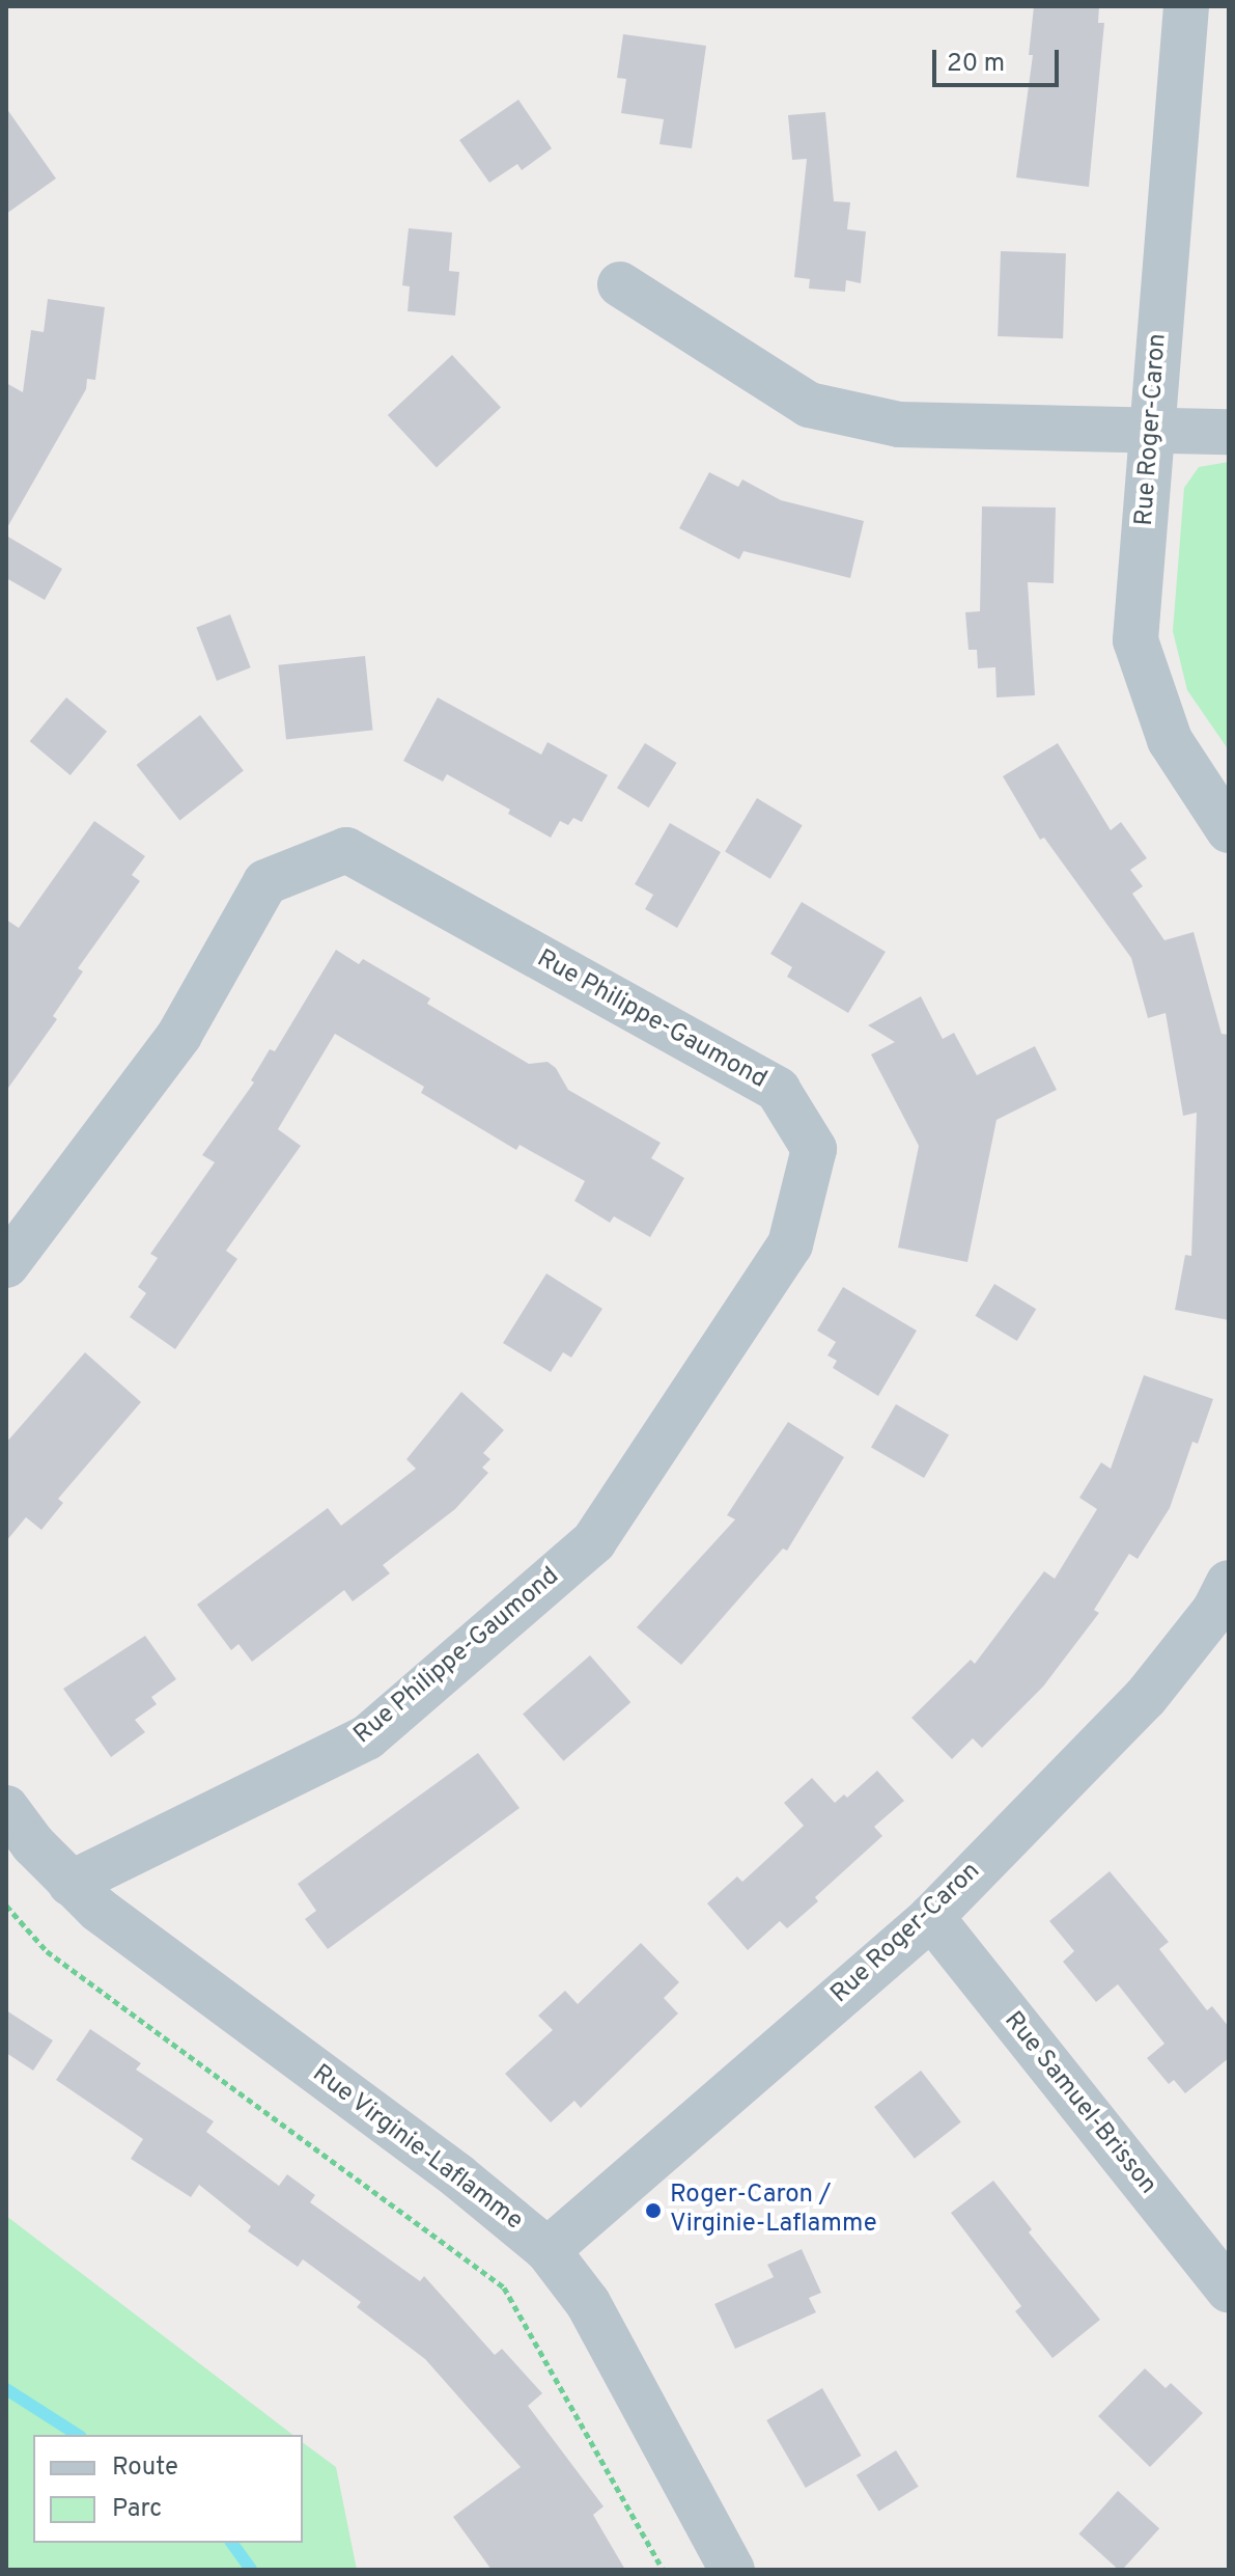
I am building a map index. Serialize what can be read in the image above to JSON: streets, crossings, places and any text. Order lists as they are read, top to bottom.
{
  "streets": {
    "street": [
      "Rue Roger-Caron",
      "Rue Philippe-Gaumond",
      "Rue Samuel-Brisson",
      "Rue Virginie-Laflamme"
    ]
  },
  "crossings": [
    ["Rue Roger-Caron", "Rue Samuel-Brisson"],
    ["Rue Roger-Caron", "Rue Virginie-Laflamme"],
    ["Rue Philippe-Gaumond", "Rue Virginie-Laflamme"]
  ],
  "places": ["Roger-Caron / Virginie-Laflamme"],
  "legend": ["Route", "Parc"],
  "scale_bar": "20 m"
}
